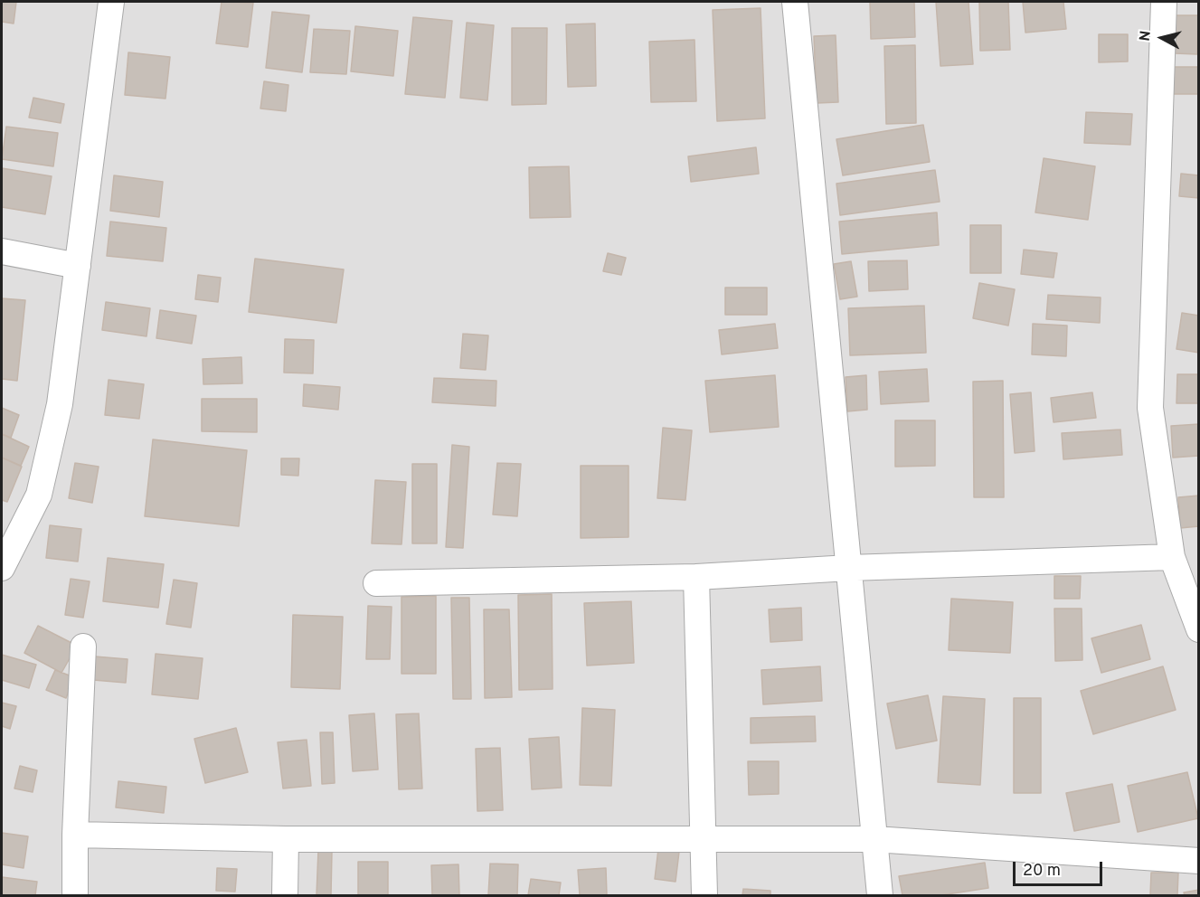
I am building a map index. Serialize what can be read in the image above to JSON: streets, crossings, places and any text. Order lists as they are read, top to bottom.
{
  "scale_bar": "20 m",
  "north": "left"
}
